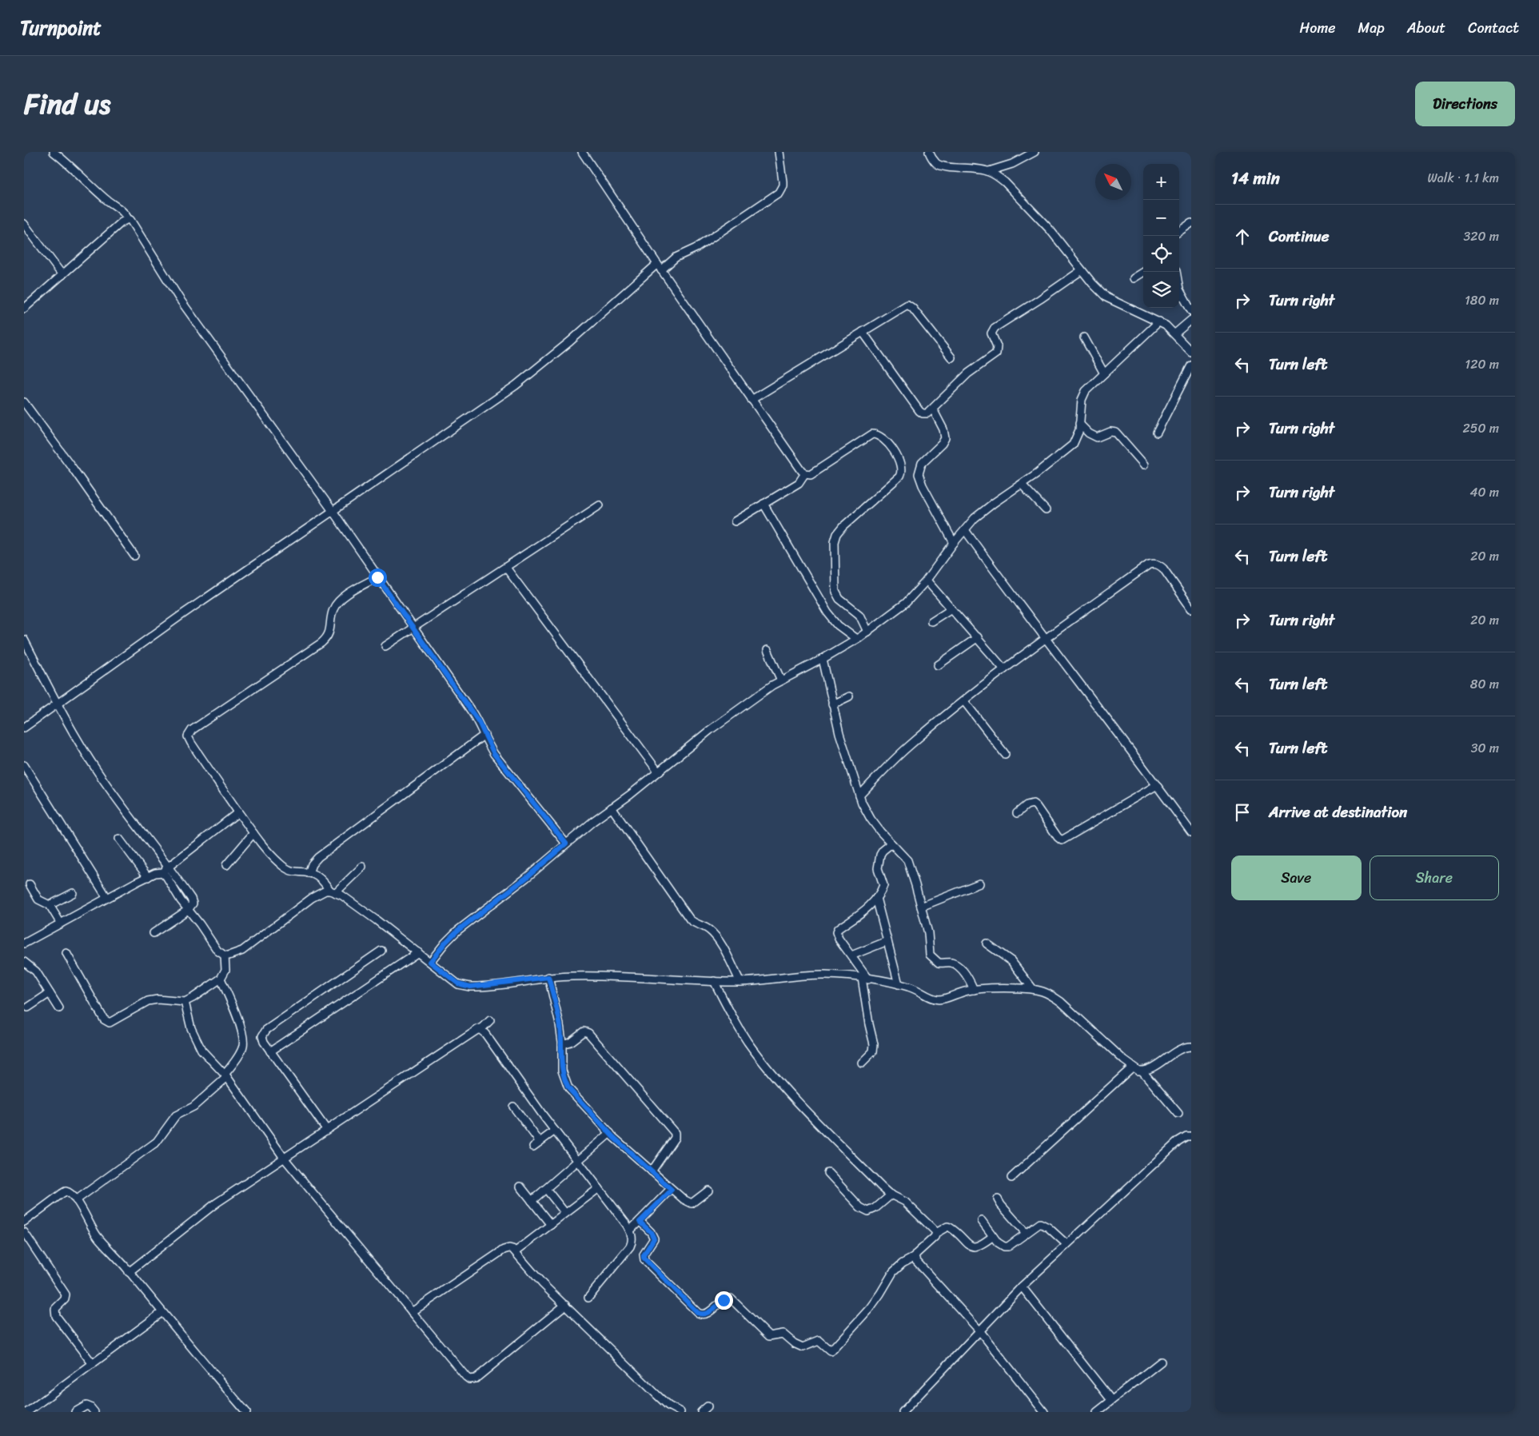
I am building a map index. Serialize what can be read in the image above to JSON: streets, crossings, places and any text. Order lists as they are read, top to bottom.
{
  "north": "top left",
  "page": {
    "header": "Turnpoint",
    "nav": [
      "Home",
      "Map",
      "About",
      "Contact"
    ],
    "title": "Find us",
    "buttons": [
      "Directions",
      ["Save", "Share"]
    ],
    "heading": ["14 min", "Walk · 1.1 km"],
    "map_buttons": ["+", "−"],
    "list": [
      ["Continue", "320 m"],
      ["Turn right", "180 m"],
      ["Turn left", "120 m"],
      ["Turn right", "250 m"],
      ["Turn right", "40 m"],
      ["Turn left", "20 m"],
      ["Turn right", "20 m"],
      ["Turn left", "80 m"],
      ["Turn left", "30 m"],
      "Arrive at destination"
    ]
  }
}
